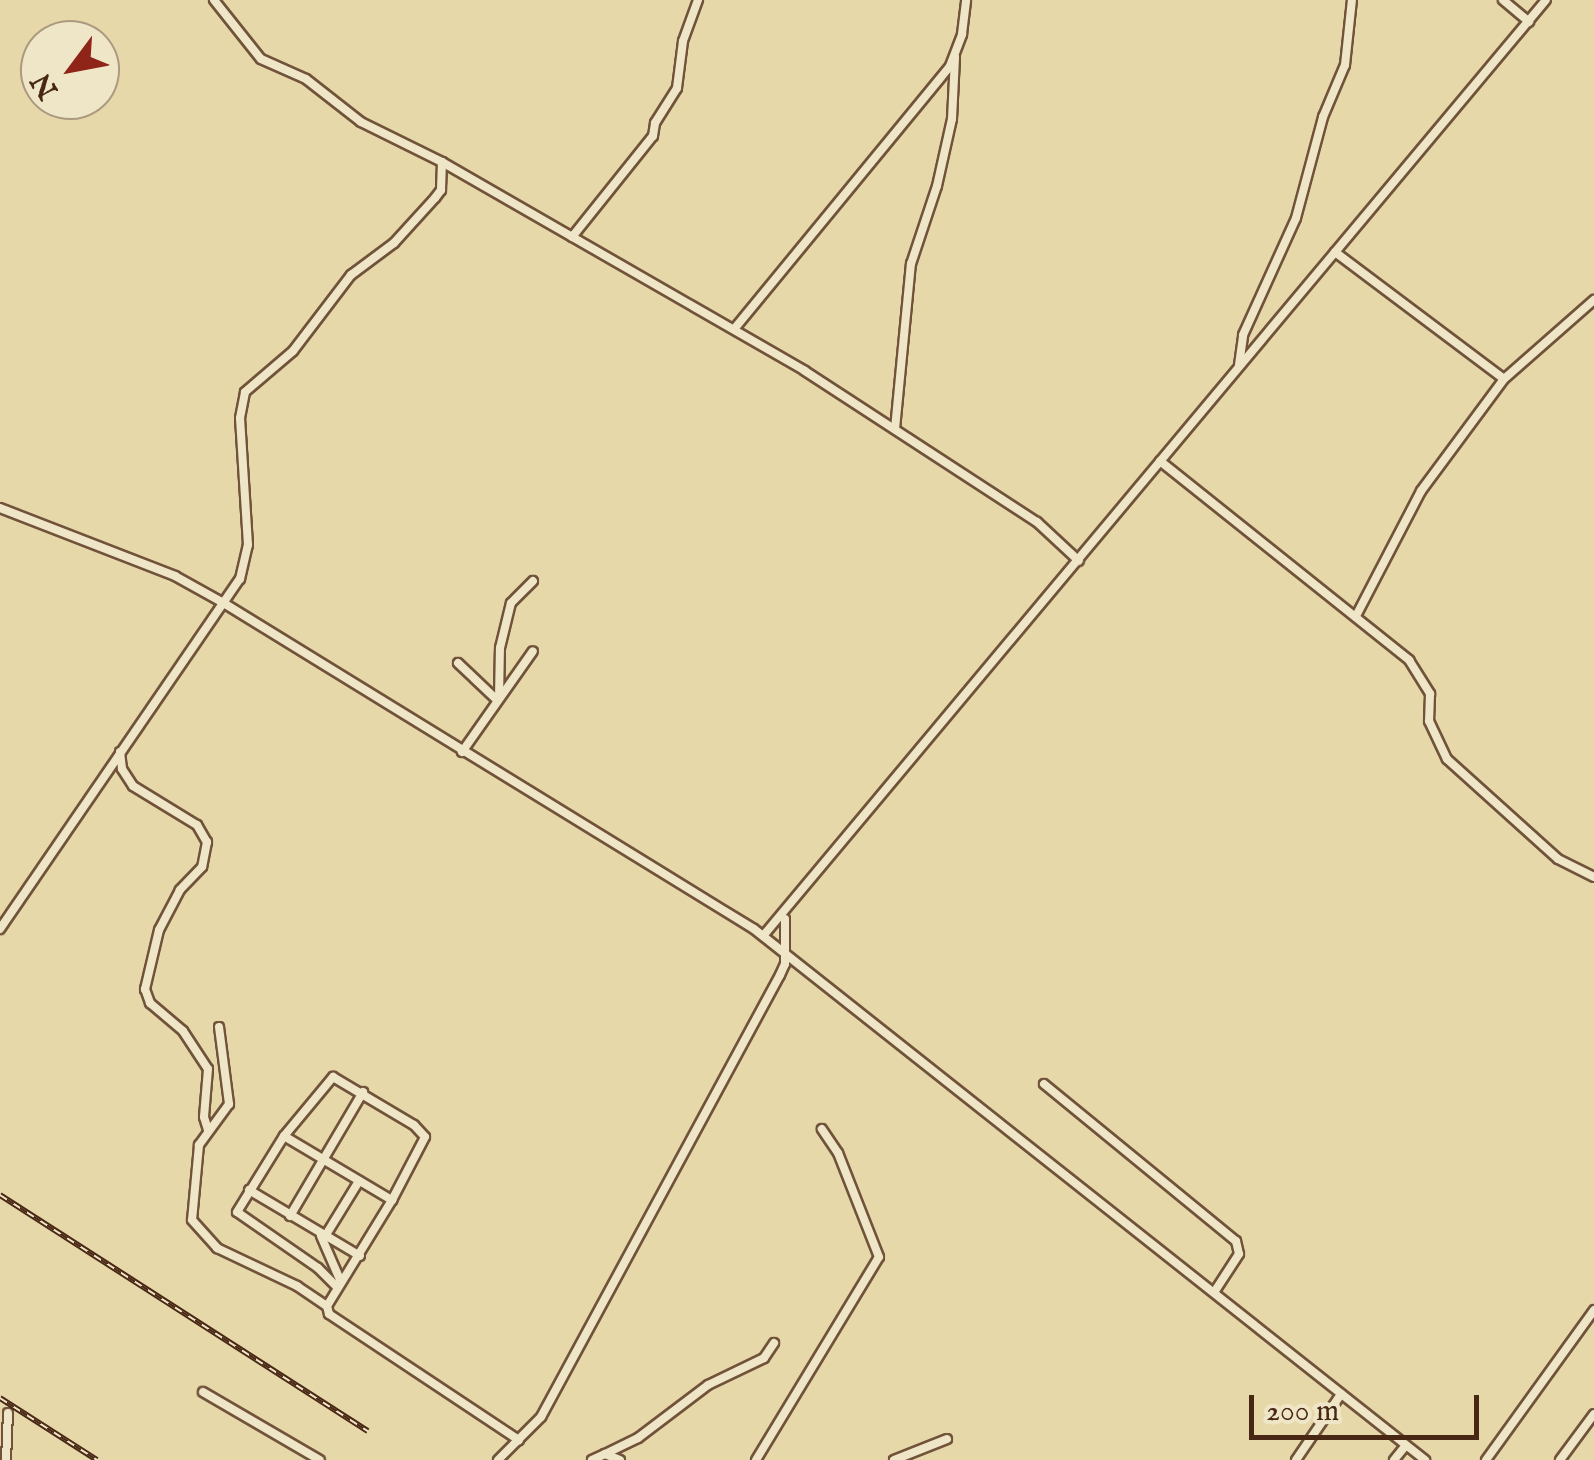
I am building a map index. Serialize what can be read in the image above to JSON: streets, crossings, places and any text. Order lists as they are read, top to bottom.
{
  "scale_bar": "200 m",
  "north": "bottom left"
}
